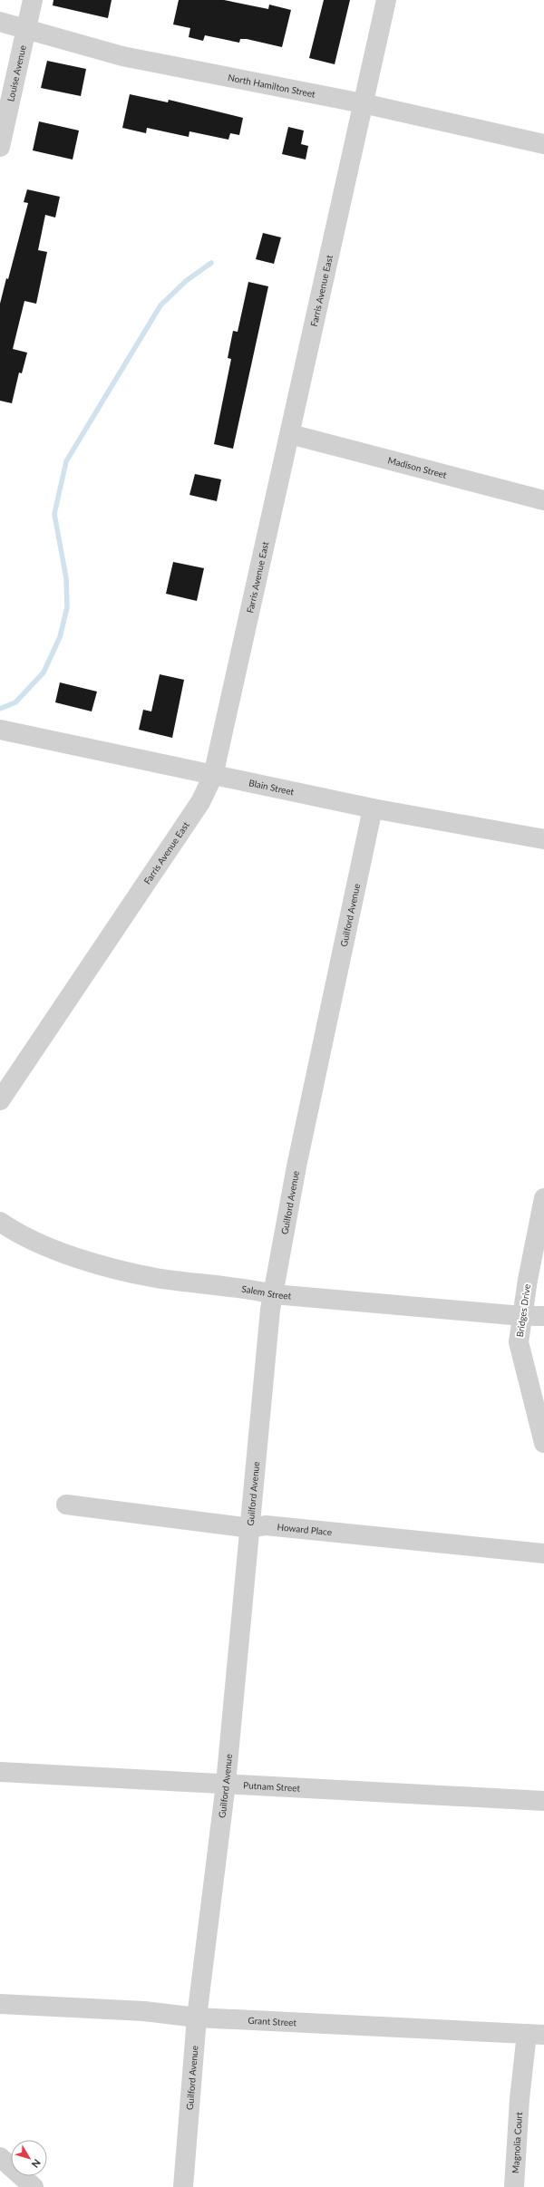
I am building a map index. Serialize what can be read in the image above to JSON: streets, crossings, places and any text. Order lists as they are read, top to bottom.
{
  "streets": {
    "street": [
      "Louise Avenue",
      "North Hamilton Street",
      "Farris Avenue East",
      "Madison Street",
      "Blain Street",
      "Guilford Avenue",
      "Salem Street",
      "Bridges Drive",
      "Howard Place",
      "Putnam Street",
      "Grant Street",
      "Magnolia Court"
    ]
  },
  "crossings": [
    ["Louise Avenue", "North Hamilton Street"],
    ["North Hamilton Street", "Farris Avenue East"],
    ["Farris Avenue East", "Madison Street"],
    ["Farris Avenue East", "Blain Street"],
    ["Blain Street", "Guilford Avenue"],
    ["Guilford Avenue", "Salem Street"],
    ["Guilford Avenue", "Howard Place"],
    ["Guilford Avenue", "Putnam Street"],
    ["Guilford Avenue", "Grant Street"],
    ["Salem Street", "Bridges Drive"],
    ["Grant Street", "Magnolia Court"]
  ],
  "north": "bottom right"
}
